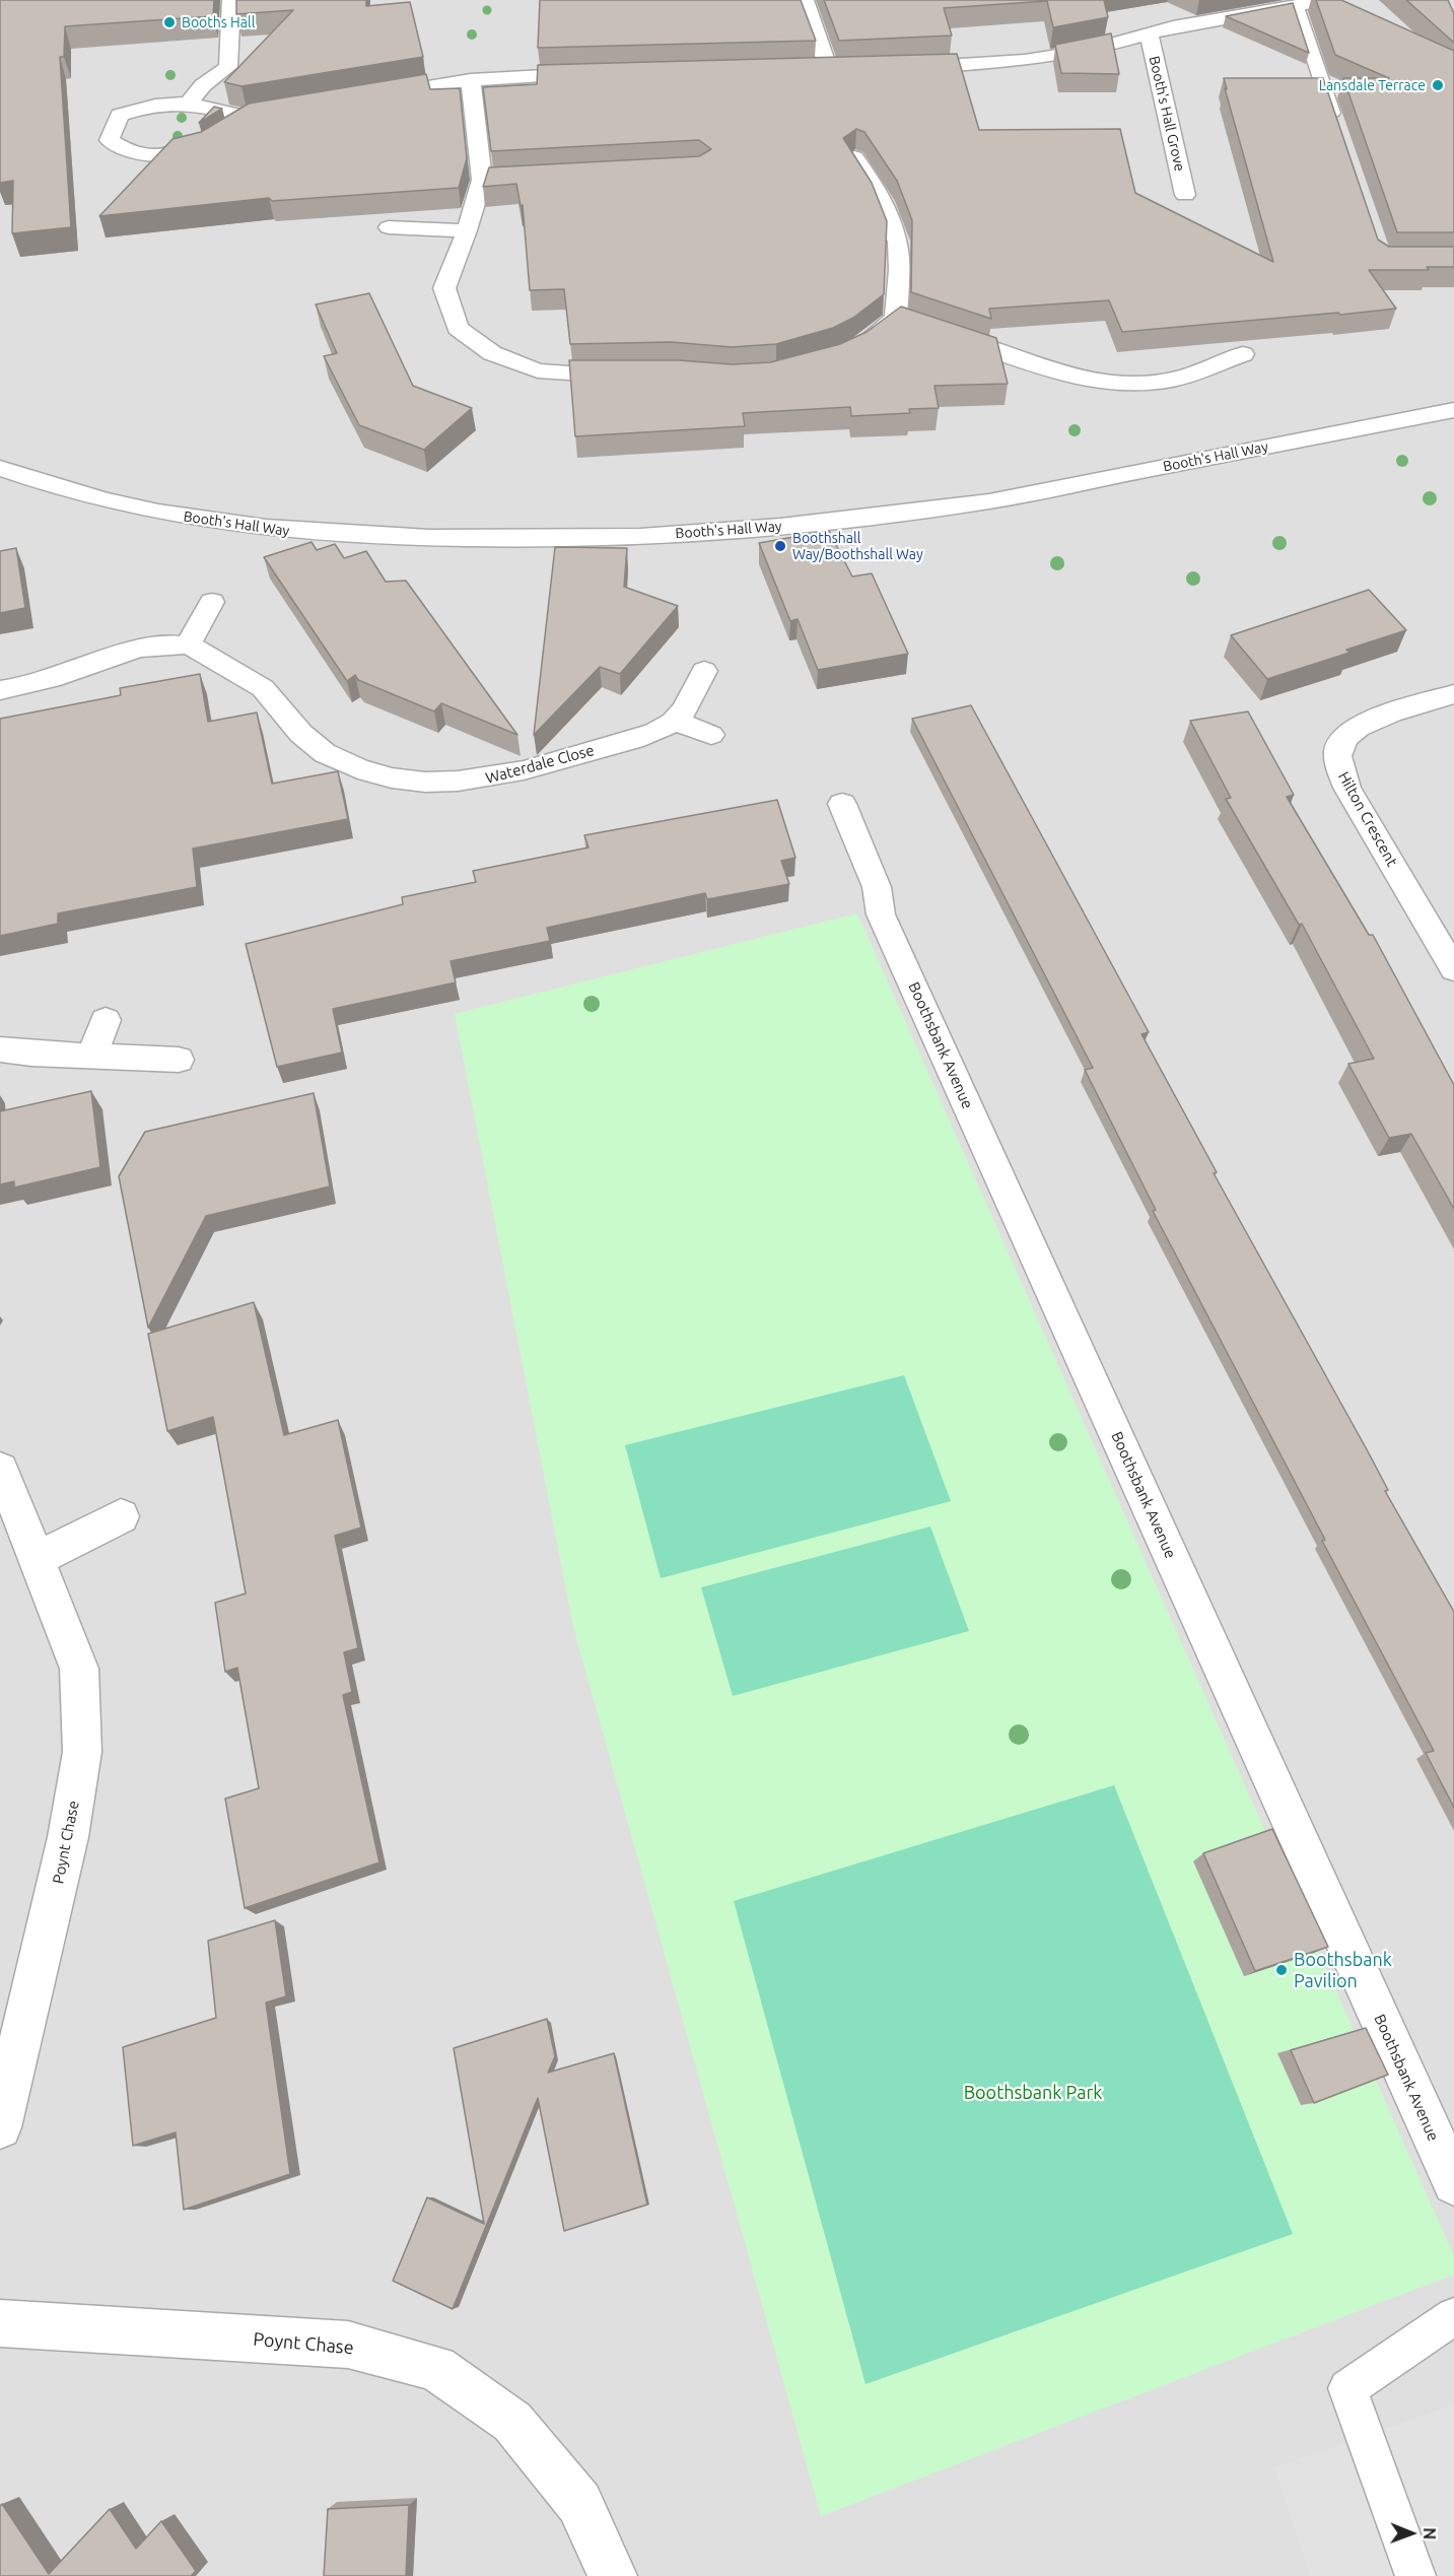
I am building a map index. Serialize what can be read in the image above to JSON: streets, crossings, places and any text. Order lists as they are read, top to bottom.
{
  "streets": {
    "street": [
      "Booth's Hall Grove",
      "Booth's Hall Way",
      "Waterdale Close",
      "Hilton Crescent",
      "Boothsbank Avenue",
      "Poynt Chase"
    ]
  },
  "parks": ["Boothsbank Park"],
  "places": [
    "Booths Hall",
    "Lansdale Terrace",
    "Boothshall Way/Boothshall Way",
    "Boothsbank Pavilion"
  ],
  "north": "right"
}
